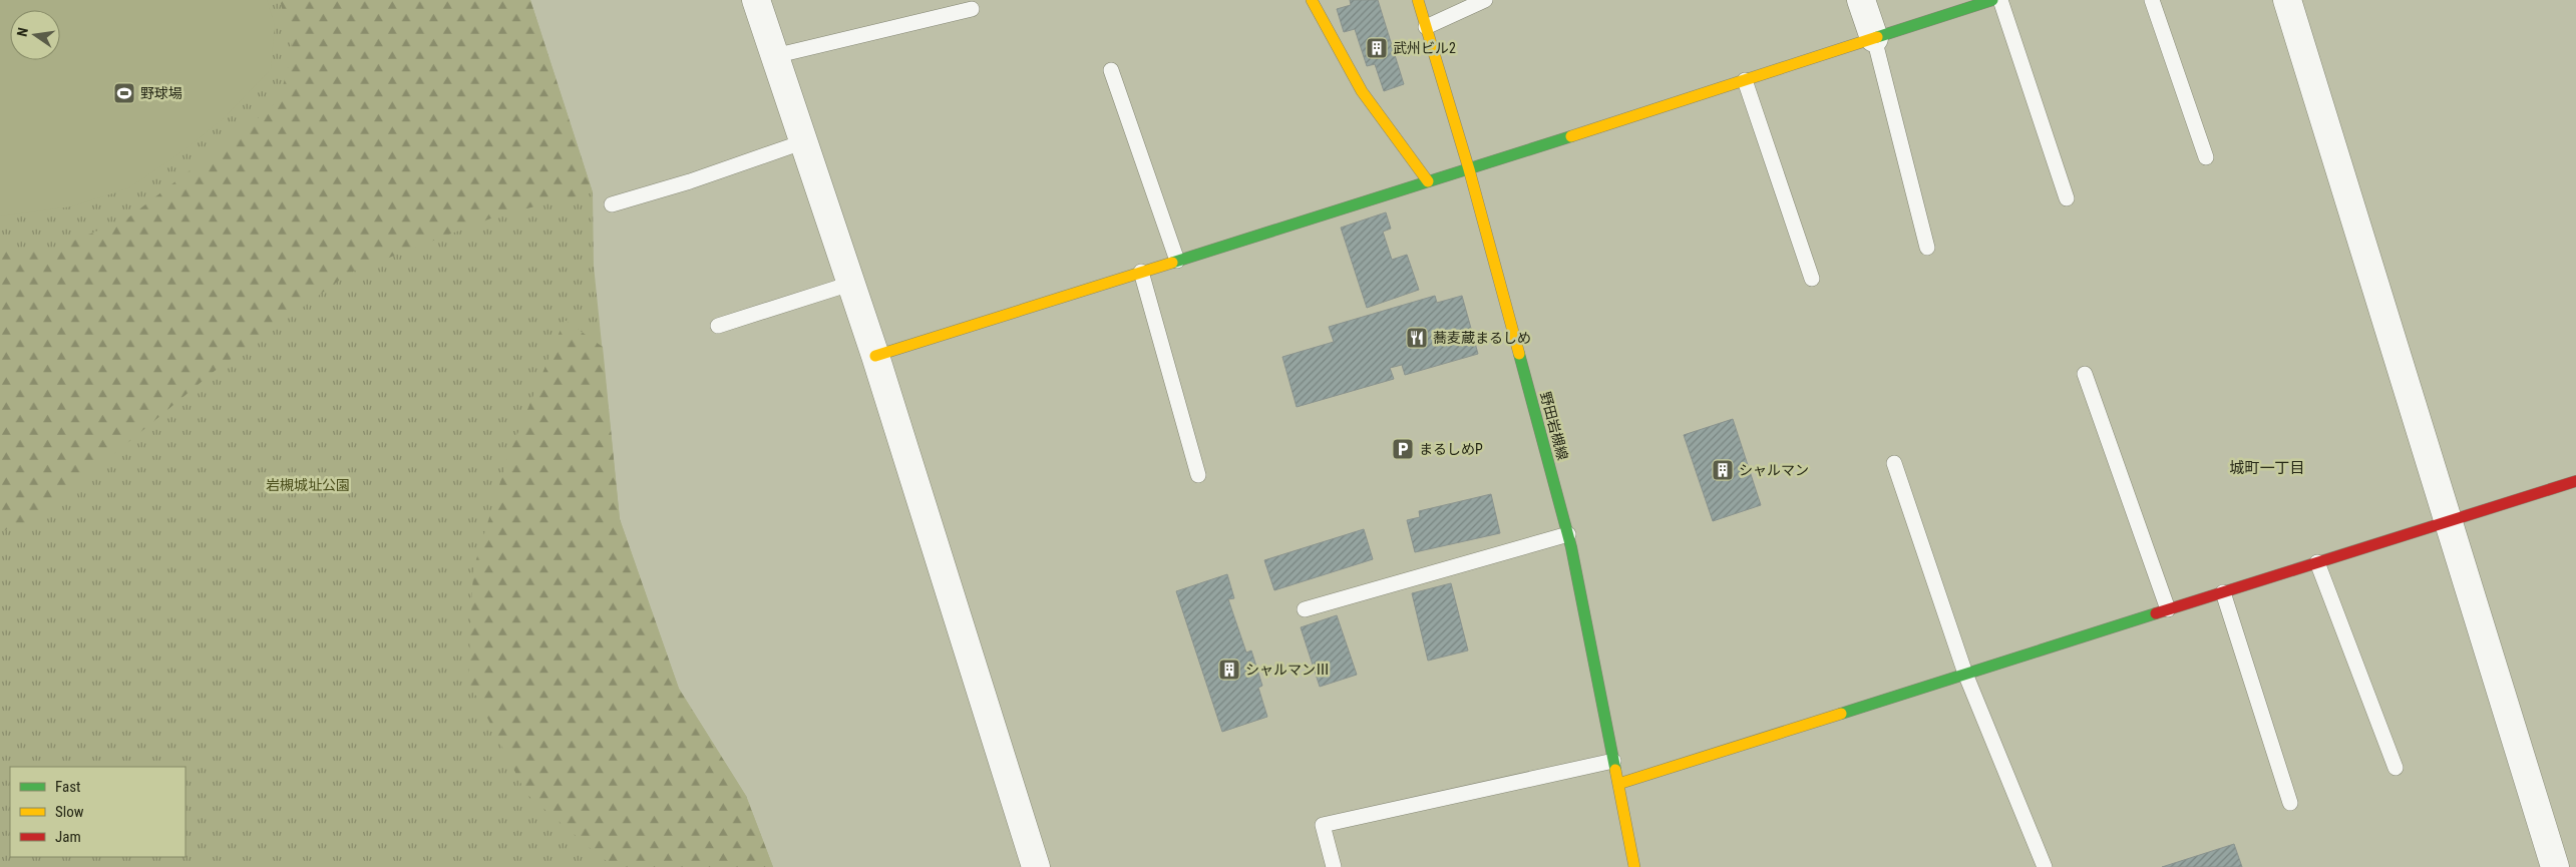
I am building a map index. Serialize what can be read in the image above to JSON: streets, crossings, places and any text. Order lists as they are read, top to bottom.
{
  "streets": {
    "street": ["野田岩槻線"]
  },
  "districts": ["城町一丁目"],
  "parks": ["岩槻城址公園"],
  "places": {
    "building": ["武州ビル2", "シャルマン", "シャルマンⅢ"],
    "sports": ["野球場"],
    "restaurant": ["蕎麦蔵まるしめ"],
    "parking": ["まるしめP"]
  },
  "legend": ["Fast", "Slow", "Jam"],
  "north": "left"
}
